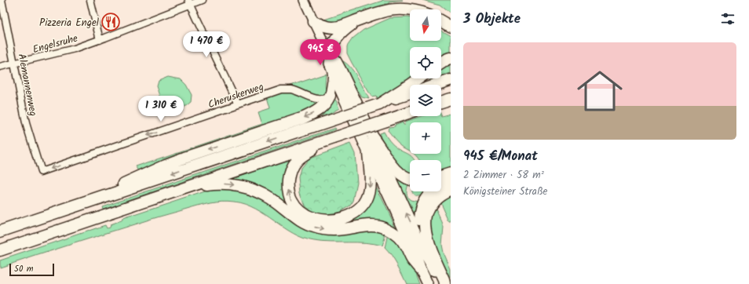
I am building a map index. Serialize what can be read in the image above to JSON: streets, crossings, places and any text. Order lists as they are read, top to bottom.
{
  "streets": {
    "street": ["Engelsruhe", "Alemannenweg", "Cheruskerweg"]
  },
  "crossings": [
    ["Engelsruhe", "Alemannenweg"],
    ["Alemannenweg", "Cheruskerweg"]
  ],
  "one_way": ["Cheruskerweg"],
  "places": {
    "restaurant": ["Pizzeria Engel"]
  },
  "scale_bar": "50 m",
  "north": "bottom",
  "page": {
    "heading": "3 Objekte",
    "map_buttons": ["+", "−"],
    "price": ["1 470 €", "945 €", "1 310 €"],
    "list": [
      {
        "name": "945 €/Monat",
        "note": "2 Zimmer · 58 m² · Königsteiner Straße"
      }
    ],
    "scale": "50 m"
  }
}
